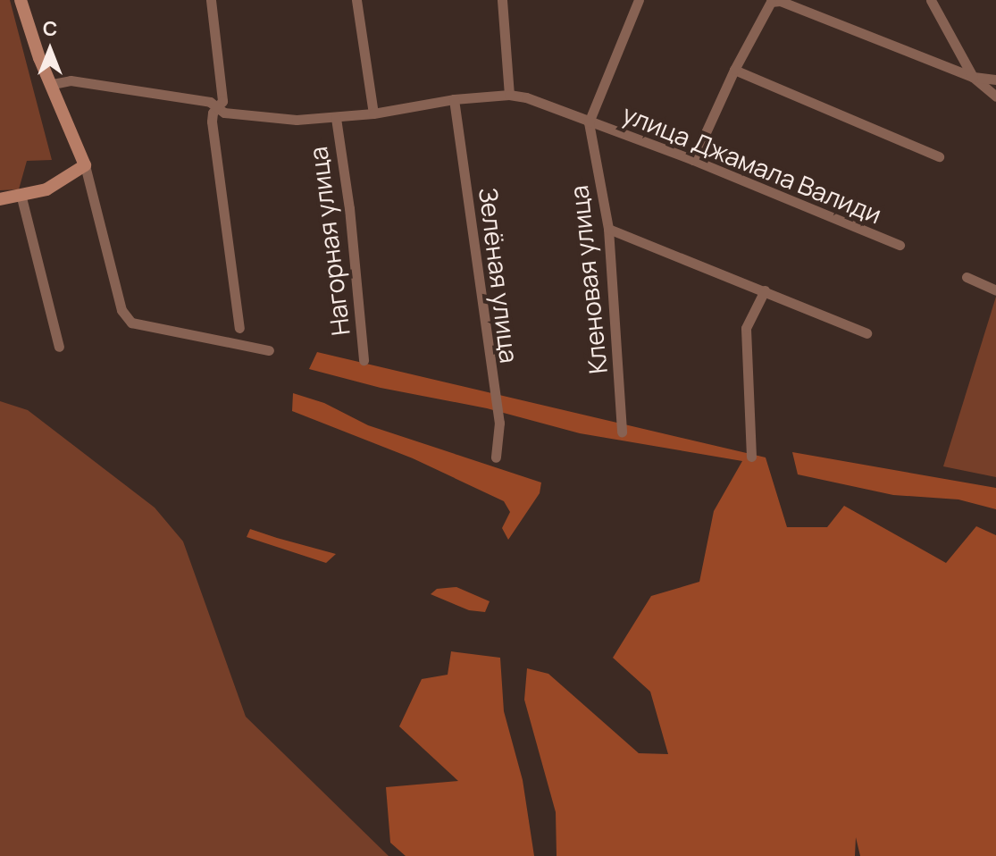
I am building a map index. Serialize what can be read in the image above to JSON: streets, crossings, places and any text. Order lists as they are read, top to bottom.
{
  "streets": {
    "street": [
      "улица Джамала Валиди",
      "Нагорная улица",
      "Зелёная улица",
      "Кленовая улица"
    ]
  },
  "crossings": [
    ["улица Джамала Валиди", "Кленовая улица"]
  ],
  "north": "top"
}
